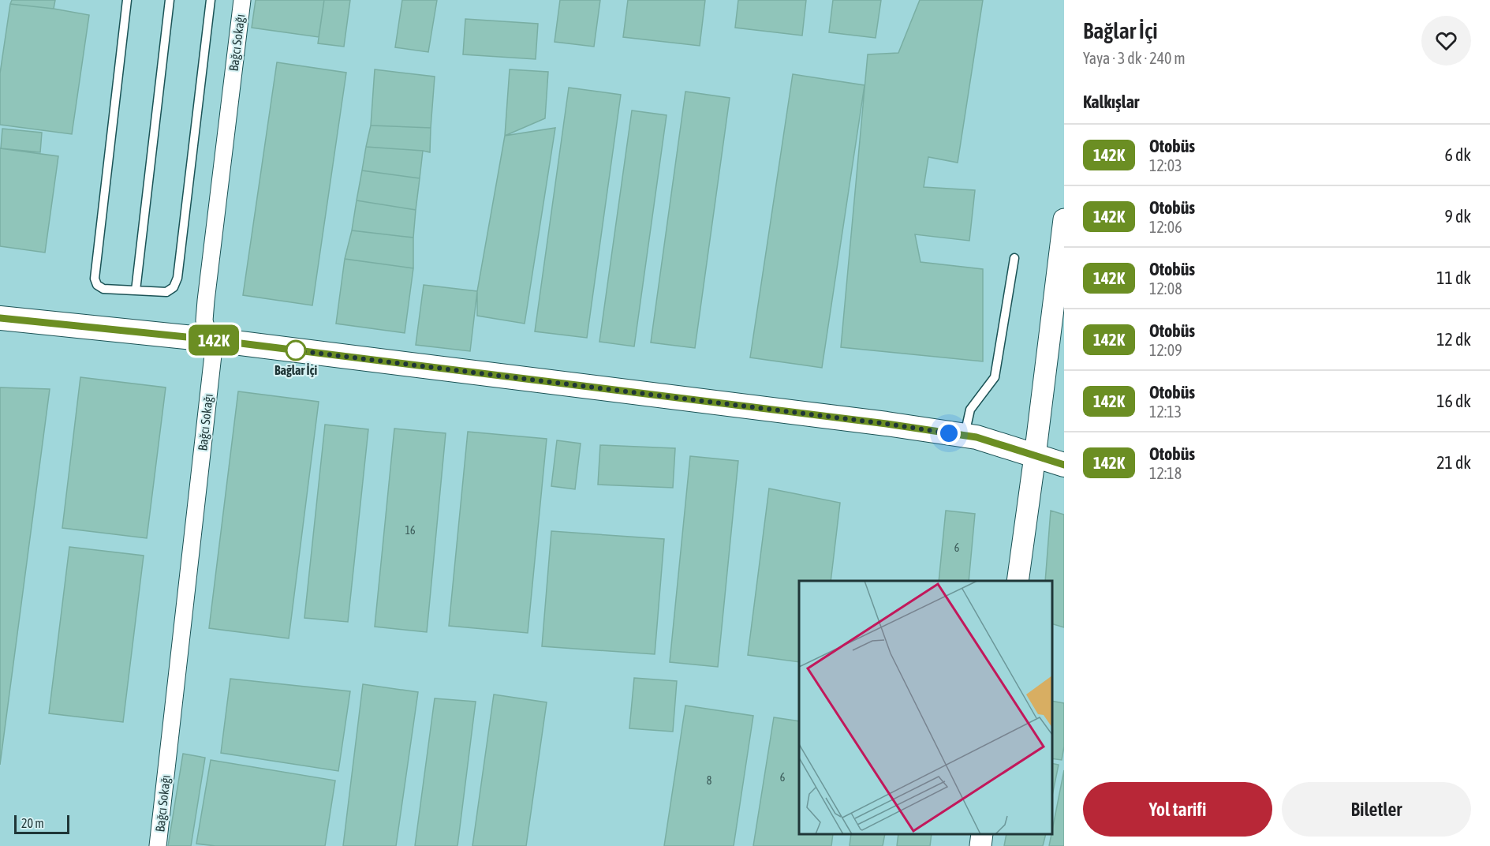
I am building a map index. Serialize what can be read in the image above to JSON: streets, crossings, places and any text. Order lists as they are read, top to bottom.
{
  "streets": {
    "street": ["Bağcı Sokağı"]
  },
  "places": ["Bağlar İçi"],
  "lines": ["bus line 142K"],
  "house_numbers": [
    "16",
    "6",
    "6",
    "8"
  ],
  "scale_bar": "20 m",
  "page": {
    "on_map": "142K",
    "heading": [
      ["Bağlar İçi", "Yaya · 3 dk · 240 m"],
      "Kalkışlar"
    ],
    "list": [
      {
        "mark": "142K",
        "name": "Otobüs",
        "note": "12:03",
        "value": "6 dk"
      },
      {
        "mark": "142K",
        "name": "Otobüs",
        "note": "12:06",
        "value": "9 dk"
      },
      {
        "mark": "142K",
        "name": "Otobüs",
        "note": "12:08",
        "value": "11 dk"
      },
      {
        "mark": "142K",
        "name": "Otobüs",
        "note": "12:09",
        "value": "12 dk"
      },
      {
        "mark": "142K",
        "name": "Otobüs",
        "note": "12:13",
        "value": "16 dk"
      },
      {
        "mark": "142K",
        "name": "Otobüs",
        "note": "12:18",
        "value": "21 dk"
      }
    ],
    "buttons": ["Yol tarifi", "Biletler"],
    "scale": "20 m"
  }
}
